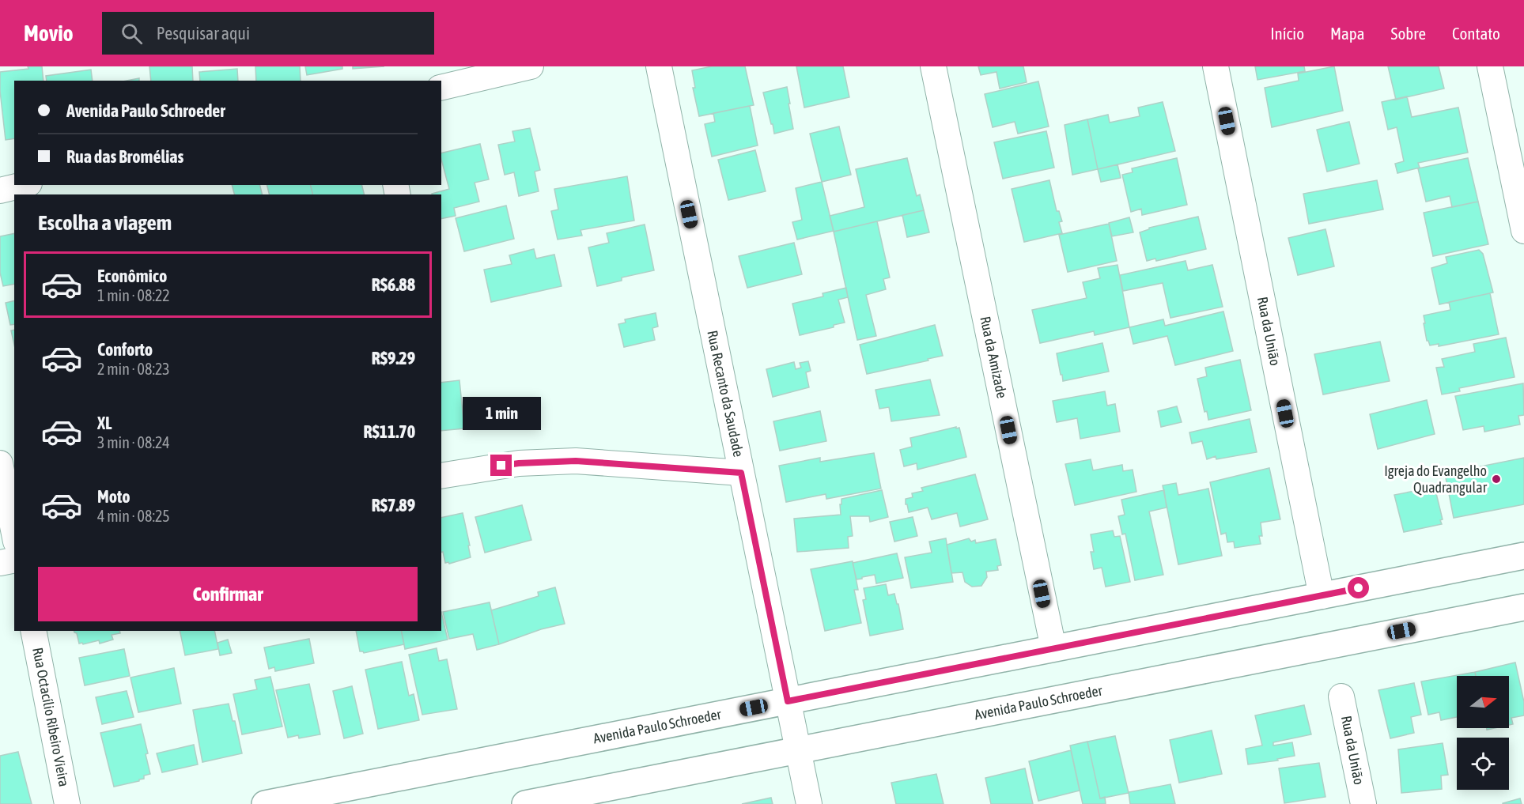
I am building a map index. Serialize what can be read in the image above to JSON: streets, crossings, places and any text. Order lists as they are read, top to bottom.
{
  "streets": {
    "main road": ["Avenida Paulo Schroeder"],
    "street": [
      "Rua da União",
      "Rua da Amizade",
      "Rua Recanto da Saudade",
      "Rua Octacílio Ribeiro Vieira"
    ]
  },
  "crossings": [
    ["Rua da União", "Avenida Paulo Schroeder"],
    ["Rua da Amizade", "Avenida Paulo Schroeder"],
    ["Rua Recanto da Saudade", "Avenida Paulo Schroeder"]
  ],
  "places": ["Igreja do Evangelho Quadrangular"],
  "north": "right",
  "page": {
    "header": "Movio",
    "search": "Pesquisar aqui",
    "nav": [
      "Início",
      "Mapa",
      "Sobre",
      "Contato"
    ],
    "banner": ["Avenida Paulo Schroeder", "Rua das Bromélias"],
    "heading": "Escolha a viagem",
    "list": [
      {
        "name": "Econômico",
        "note": "1 min · 08:22",
        "value": "R$6.88"
      },
      {
        "name": "Conforto",
        "note": "2 min · 08:23",
        "value": "R$9.29"
      },
      {
        "name": "XL",
        "note": "3 min · 08:24",
        "value": "R$11.70"
      },
      {
        "name": "Moto",
        "note": "4 min · 08:25",
        "value": "R$7.89"
      }
    ],
    "bubble": "1 min",
    "buttons": "Confirmar"
  }
}
